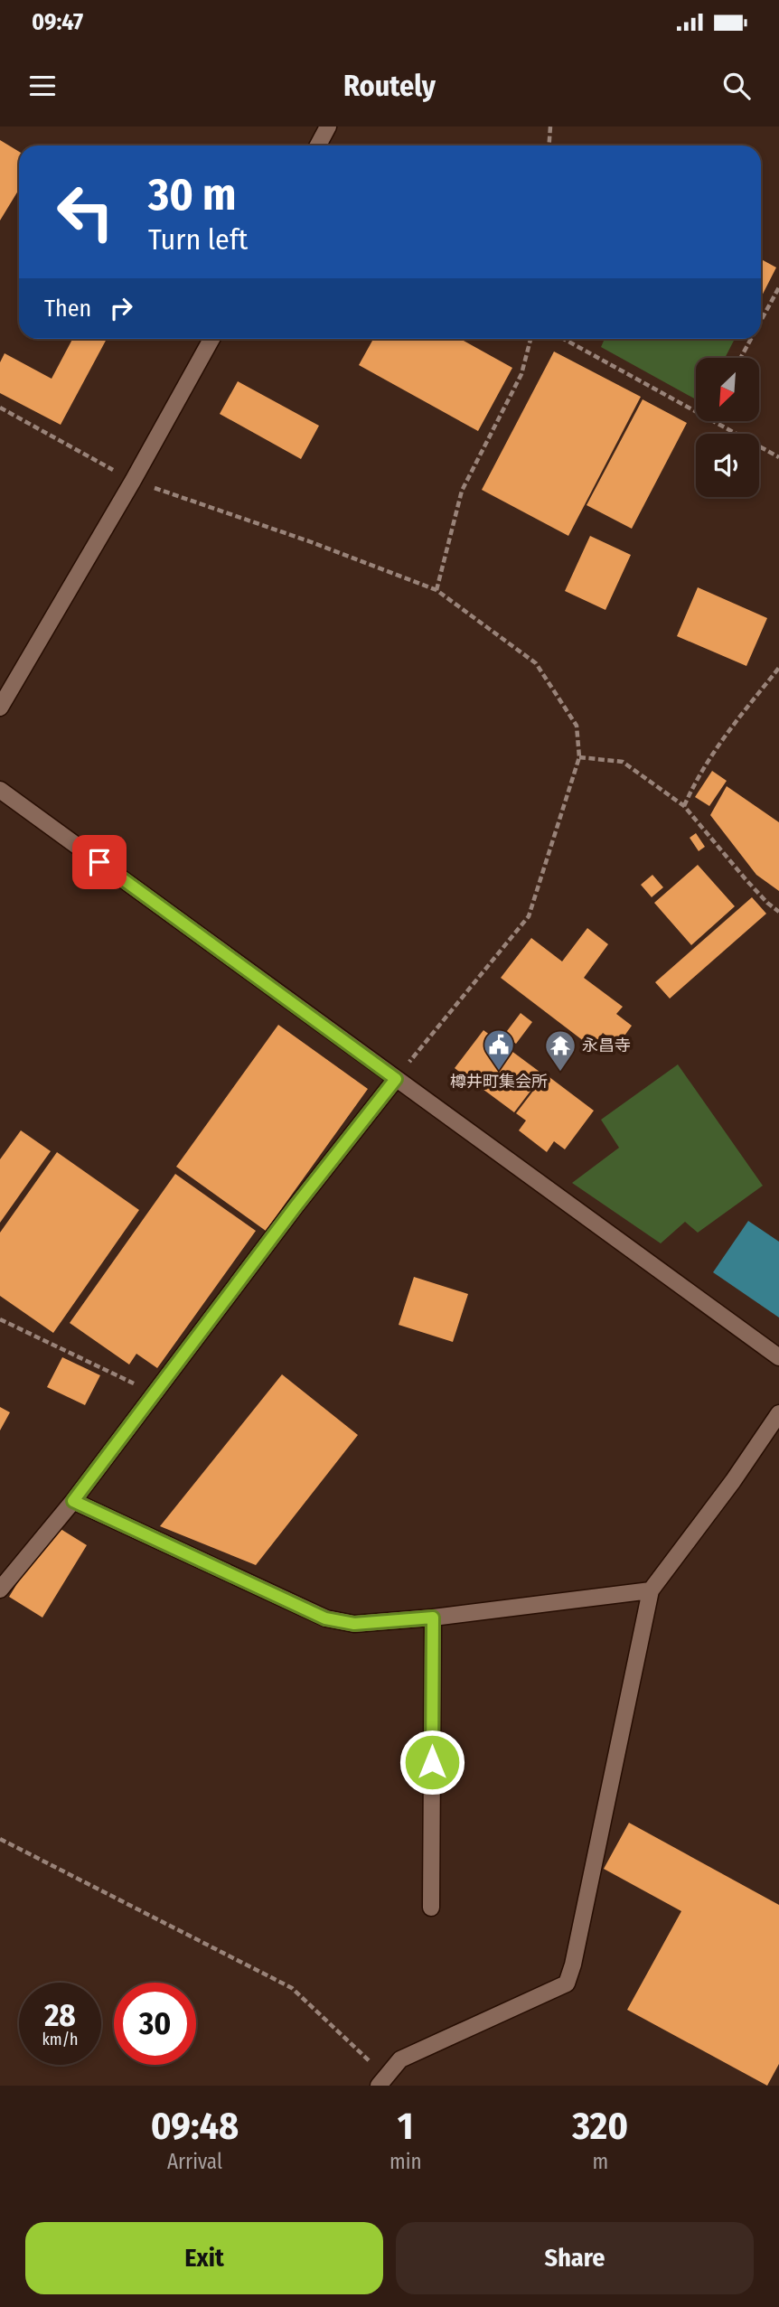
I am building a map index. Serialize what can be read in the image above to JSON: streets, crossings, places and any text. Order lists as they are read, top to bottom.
{
  "places": {
    "public building": ["樽井町集会所"],
    "temple": ["永昌寺"]
  },
  "north": "bottom left",
  "page": {
    "status": "09:47",
    "header": "Routely",
    "turn": ["30 m", "Turn left"],
    "then": "Then",
    "speed": "28 km/h",
    "limit": "30",
    "eta": [
      "09:48",
      "Arrival",
      "1",
      "min",
      "320",
      "m"
    ],
    "buttons": ["Exit", "Share"]
  }
}
